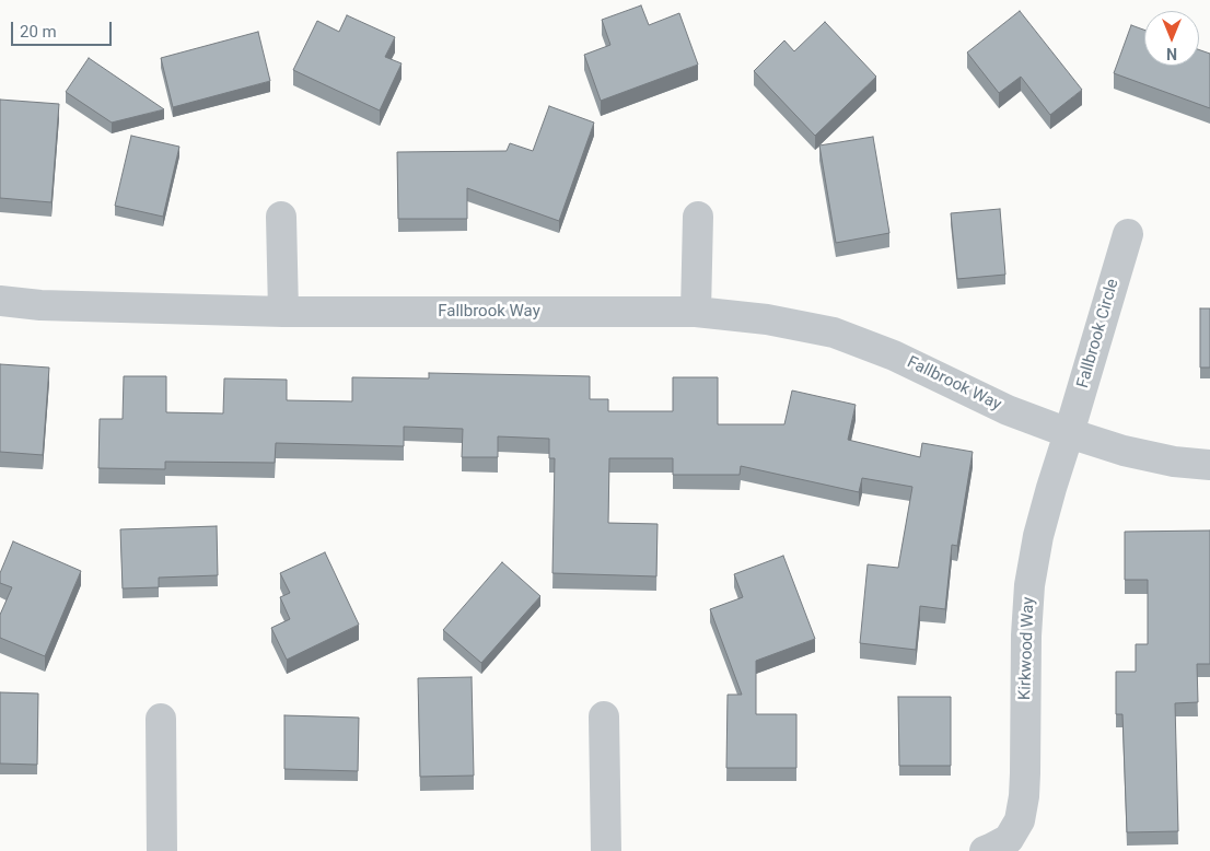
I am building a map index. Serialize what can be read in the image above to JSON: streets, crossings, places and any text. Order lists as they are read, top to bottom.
{
  "streets": {
    "street": ["Fallbrook Way", "Fallbrook Circle", "Kirkwood Way"]
  },
  "crossings": [
    ["Fallbrook Way", "Fallbrook Circle"],
    ["Fallbrook Way", "Kirkwood Way"],
    ["Fallbrook Circle", "Kirkwood Way"]
  ],
  "scale_bar": "20 m",
  "north": "bottom"
}
